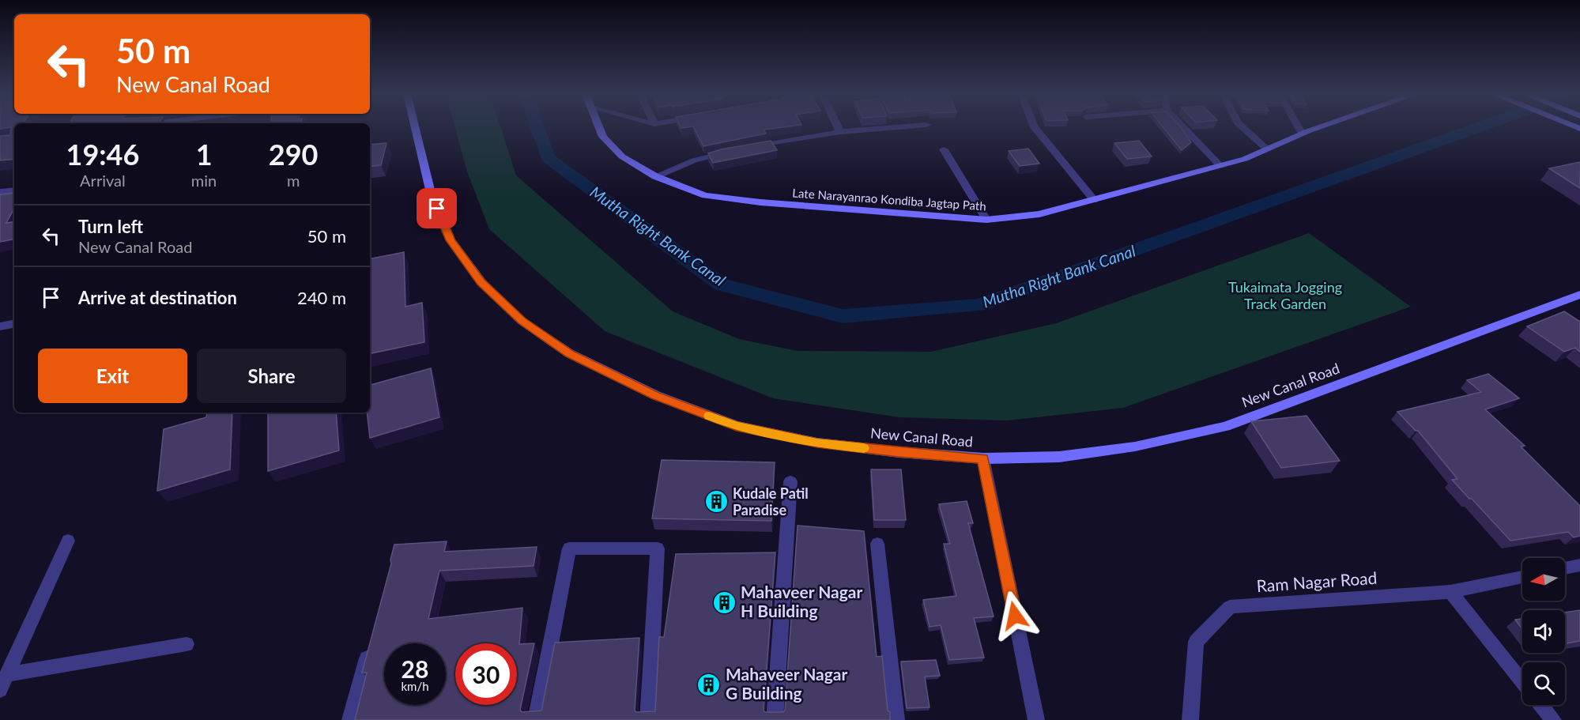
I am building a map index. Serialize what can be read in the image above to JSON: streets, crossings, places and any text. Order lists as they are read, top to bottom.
{
  "streets": {
    "street": ["Late Narayanrao Kondiba Jagtap Path", "New Canal Road", "Ram Nagar Road"]
  },
  "water": ["Mutha Right Bank Canal"],
  "parks": ["Tukaimata Jogging Track Garden"],
  "places": {
    "building": ["Kudale Patil Paradise", "Mahaveer Nagar H Building", "Mahaveer Nagar G Building"]
  },
  "north": "left",
  "page": {
    "turn": ["50 m", "New Canal Road"],
    "eta": [
      "19:46",
      "Arrival",
      "1",
      "min",
      "290",
      "m"
    ],
    "list": [
      {
        "name": "Turn left",
        "note": "New Canal Road",
        "value": "50 m"
      },
      {
        "name": "Arrive at destination",
        "value": "240 m"
      }
    ],
    "buttons": ["Exit", "Share"],
    "speed": "28 km/h",
    "limit": "30"
  }
}
